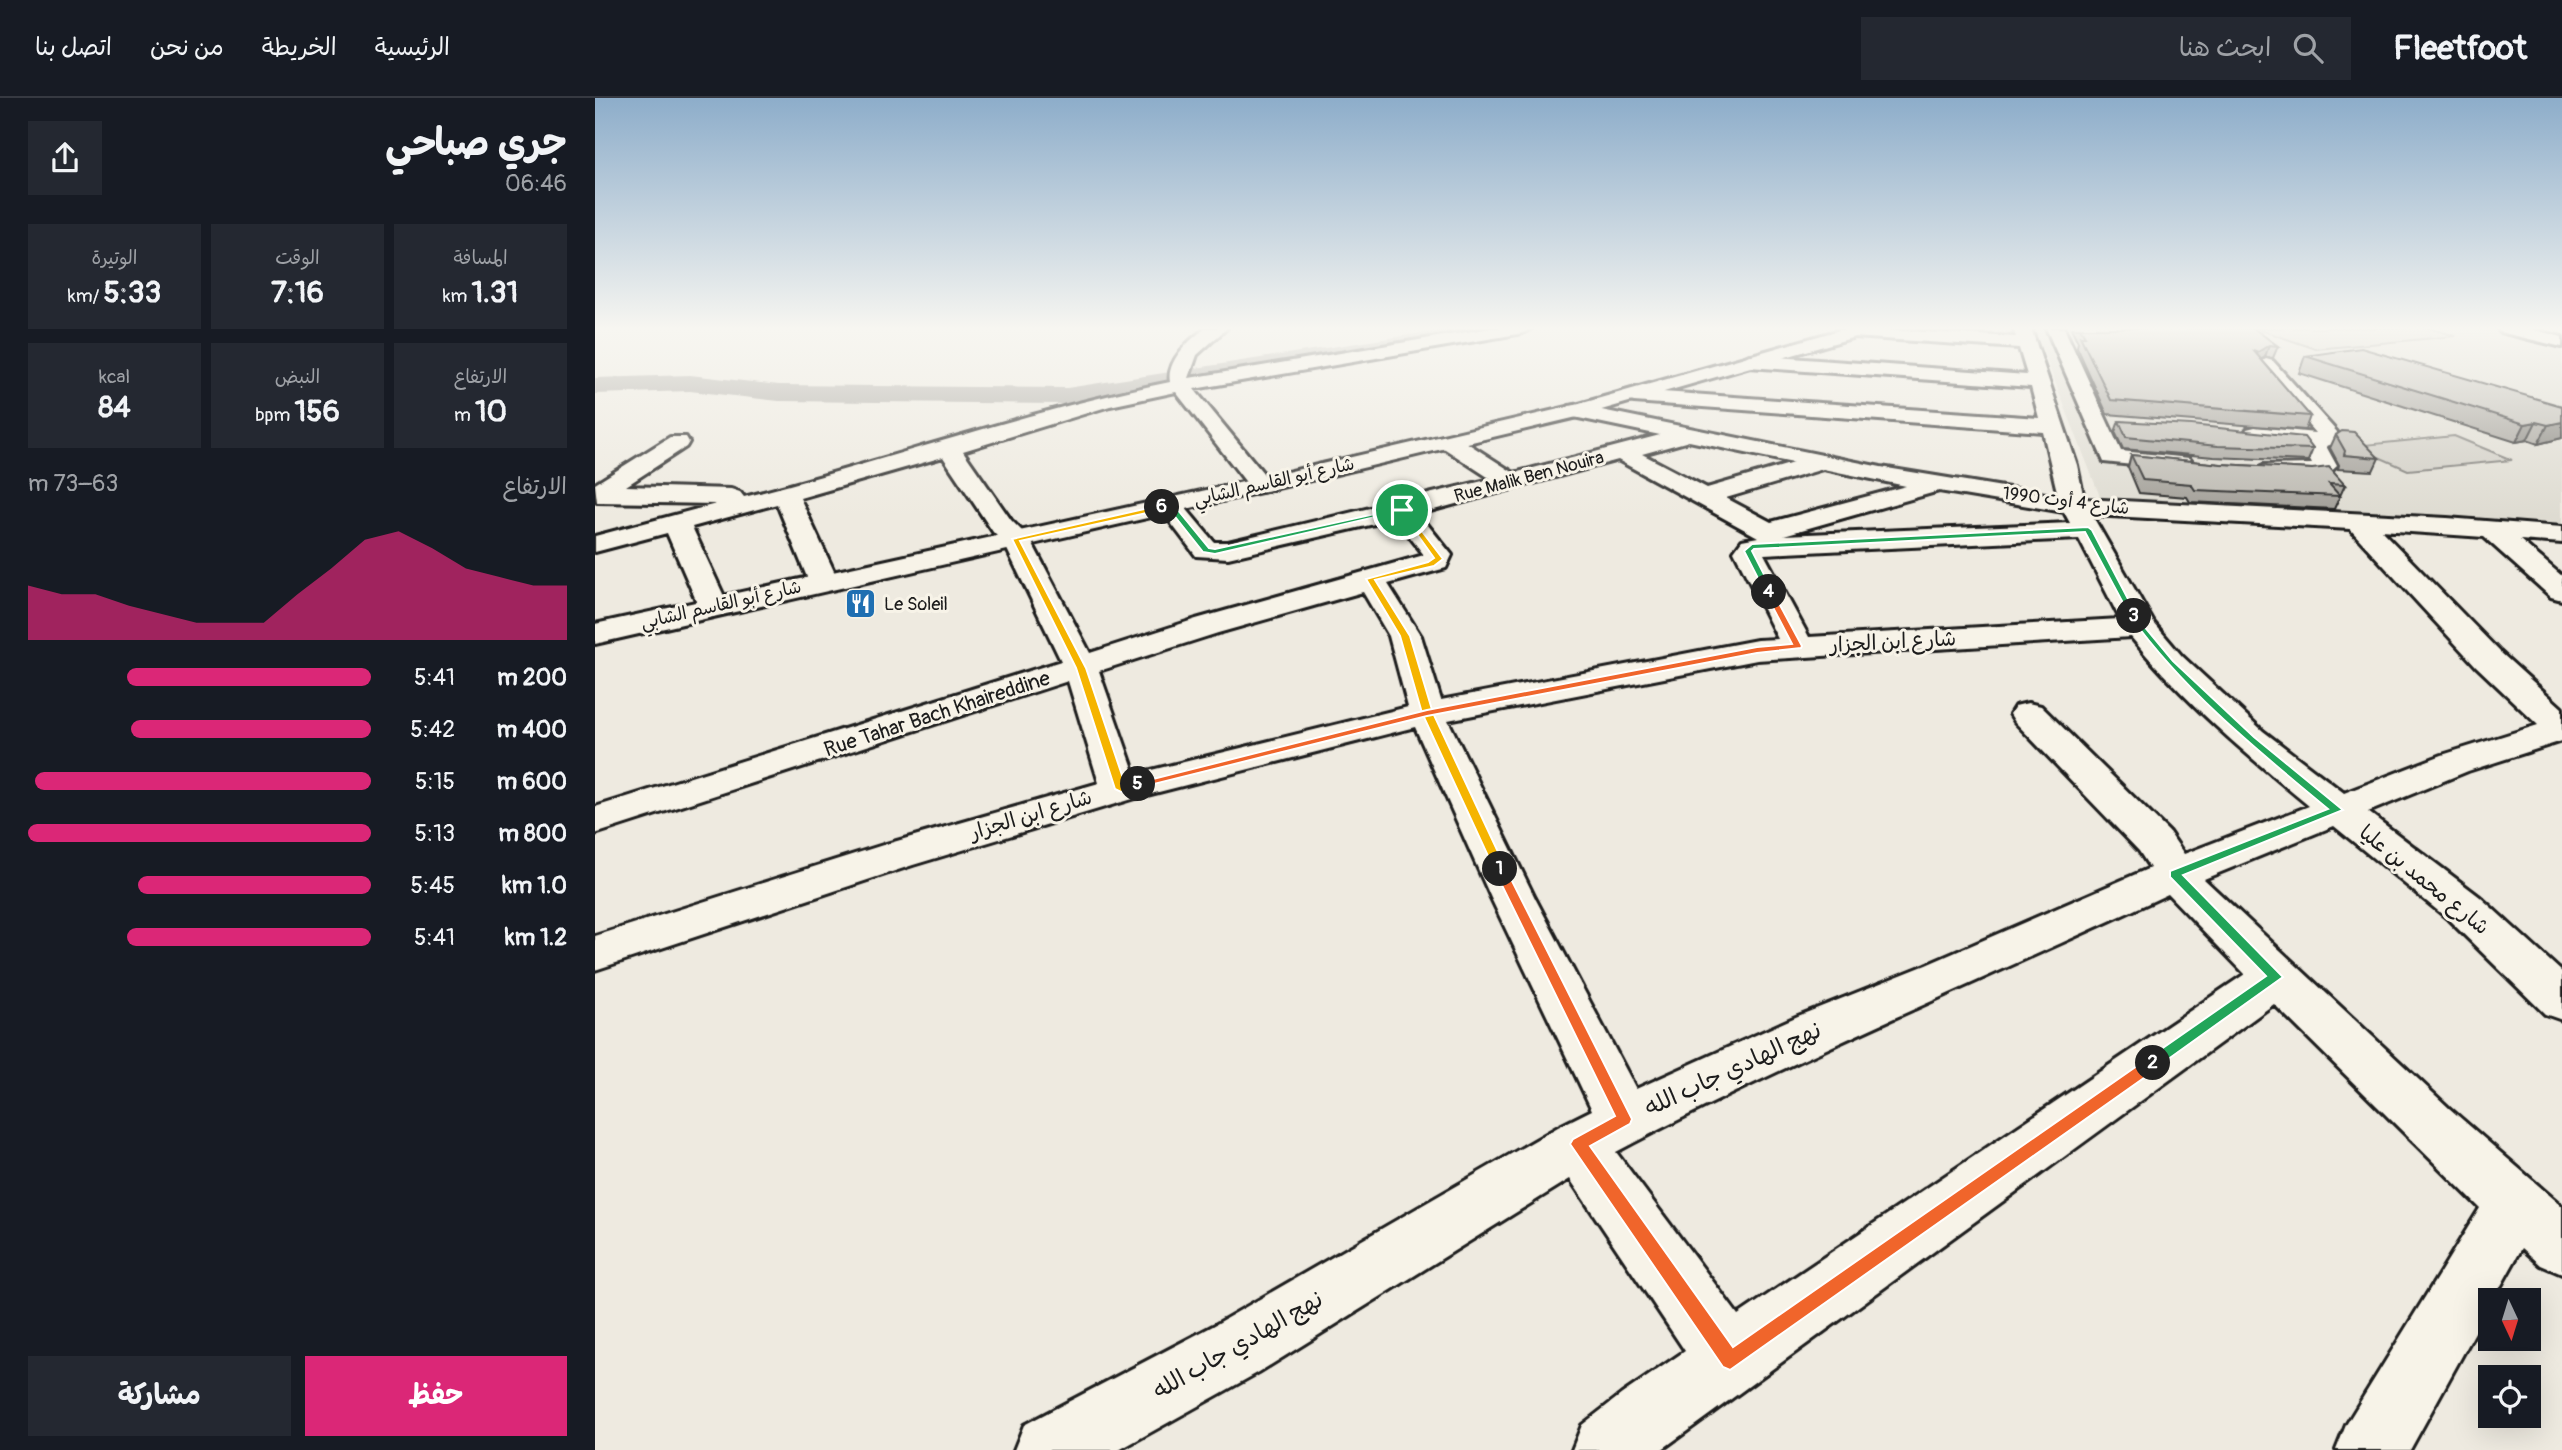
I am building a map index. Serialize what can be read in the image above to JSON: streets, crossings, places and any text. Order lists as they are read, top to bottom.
{
  "streets": {
    "street": [
      "Rue Malik Ben Nouira",
      "شارع أبو القاسم الشابي",
      "شارع 4 أوت 1990",
      "شارع ابن الجزار",
      "Rue Tahar Bach Khaireddine",
      "شارع محمد بن عليا",
      "نهج الهادي جاب الله"
    ]
  },
  "crossings": [
    ["Rue Malik Ben Nouira", "شارع أبو القاسم الشابي"],
    ["Rue Malik Ben Nouira", "شارع 4 أوت 1990"],
    ["Rue Malik Ben Nouira", "Rue Tahar Bach Khaireddine"],
    ["شارع أبو القاسم الشابي", "شارع 4 أوت 1990"],
    ["شارع 4 أوت 1990", "شارع محمد بن عليا"],
    ["شارع ابن الجزار", "شارع محمد بن عليا"],
    ["شارع محمد بن عليا", "نهج الهادي جاب الله"]
  ],
  "places": {
    "restaurant": ["Le Soleil"]
  },
  "north": "bottom",
  "page": {
    "header": "Fleetfoot",
    "search": "ابحث هنا",
    "nav": [
      "الرئيسية",
      "الخريطة",
      "من نحن",
      "اتصل بنا"
    ],
    "heading": ["جري صباحي", "06:46"],
    "stats": [
      ["المسافة", "1.31 km"],
      ["الوقت", "7:16"],
      ["الوتيرة", "5:33 /km"],
      ["الارتفاع", "10 m"],
      ["النبض", "156 bpm"],
      ["kcal", "84"]
    ],
    "chart": ["الارتفاع", "63–73 m"],
    "pins": [
      "6",
      "4",
      "3",
      "5",
      "1",
      "2"
    ],
    "list": [
      {
        "name": "200 m",
        "note": "5:41"
      },
      {
        "name": "400 m",
        "note": "5:42"
      },
      {
        "name": "600 m",
        "note": "5:15"
      },
      {
        "name": "800 m",
        "note": "5:13"
      },
      {
        "name": "1.0 km",
        "note": "5:45"
      },
      {
        "name": "1.2 km",
        "note": "5:41"
      }
    ],
    "buttons": ["حفظ", "مشاركة"]
  }
}
